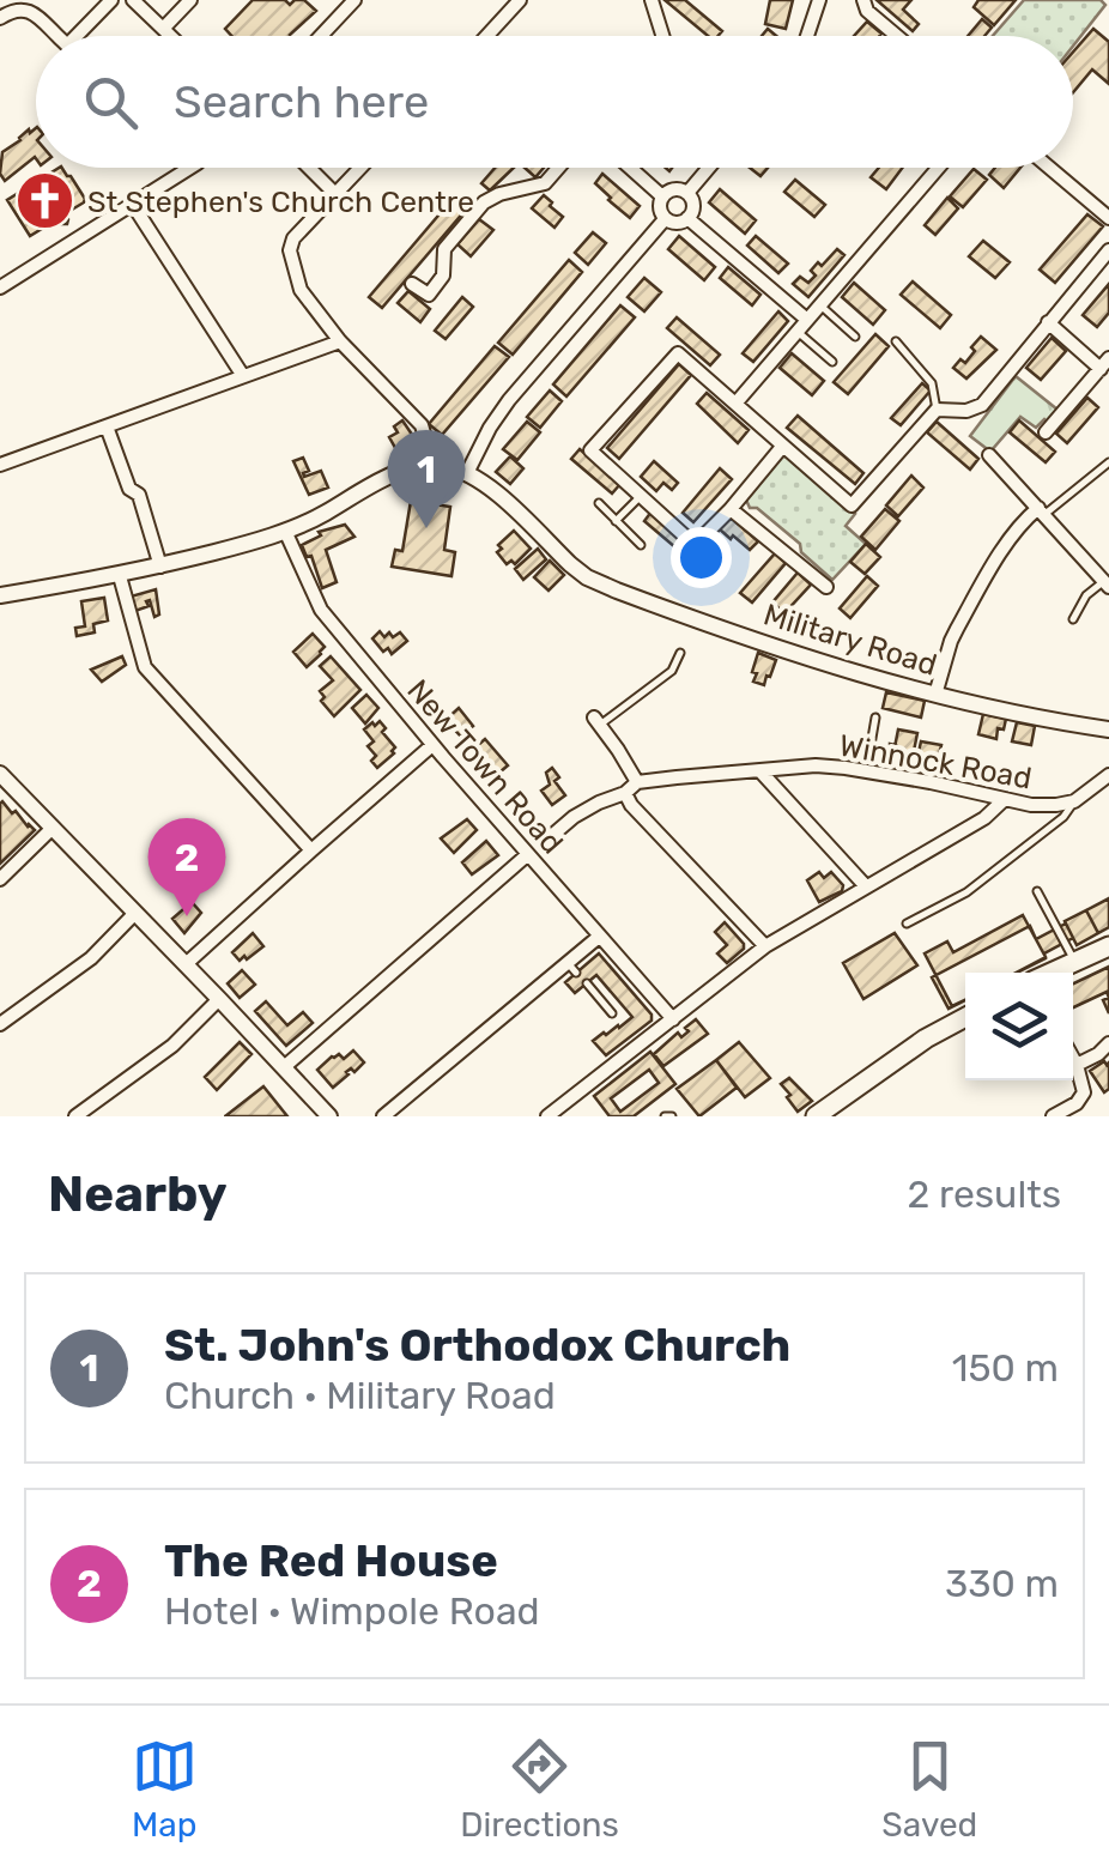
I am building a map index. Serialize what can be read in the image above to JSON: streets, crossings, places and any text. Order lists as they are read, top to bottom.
{
  "streets": {
    "street": ["Military Road", "Winnock Road", "New Town Road"]
  },
  "places": {
    "church": ["St Stephen's Church Centre"]
  },
  "page": {
    "search": "Search here",
    "pins": ["1", "2"],
    "heading": ["Nearby", "2 results"],
    "list": [
      {
        "mark": "1",
        "name": "St. John's Orthodox Church",
        "note": "Church · Military Road",
        "value": "150 m"
      },
      {
        "mark": "2",
        "name": "The Red House",
        "note": "Hotel · Wimpole Road",
        "value": "330 m"
      }
    ],
    "nav": ["Map", "Directions", "Saved"]
  }
}
